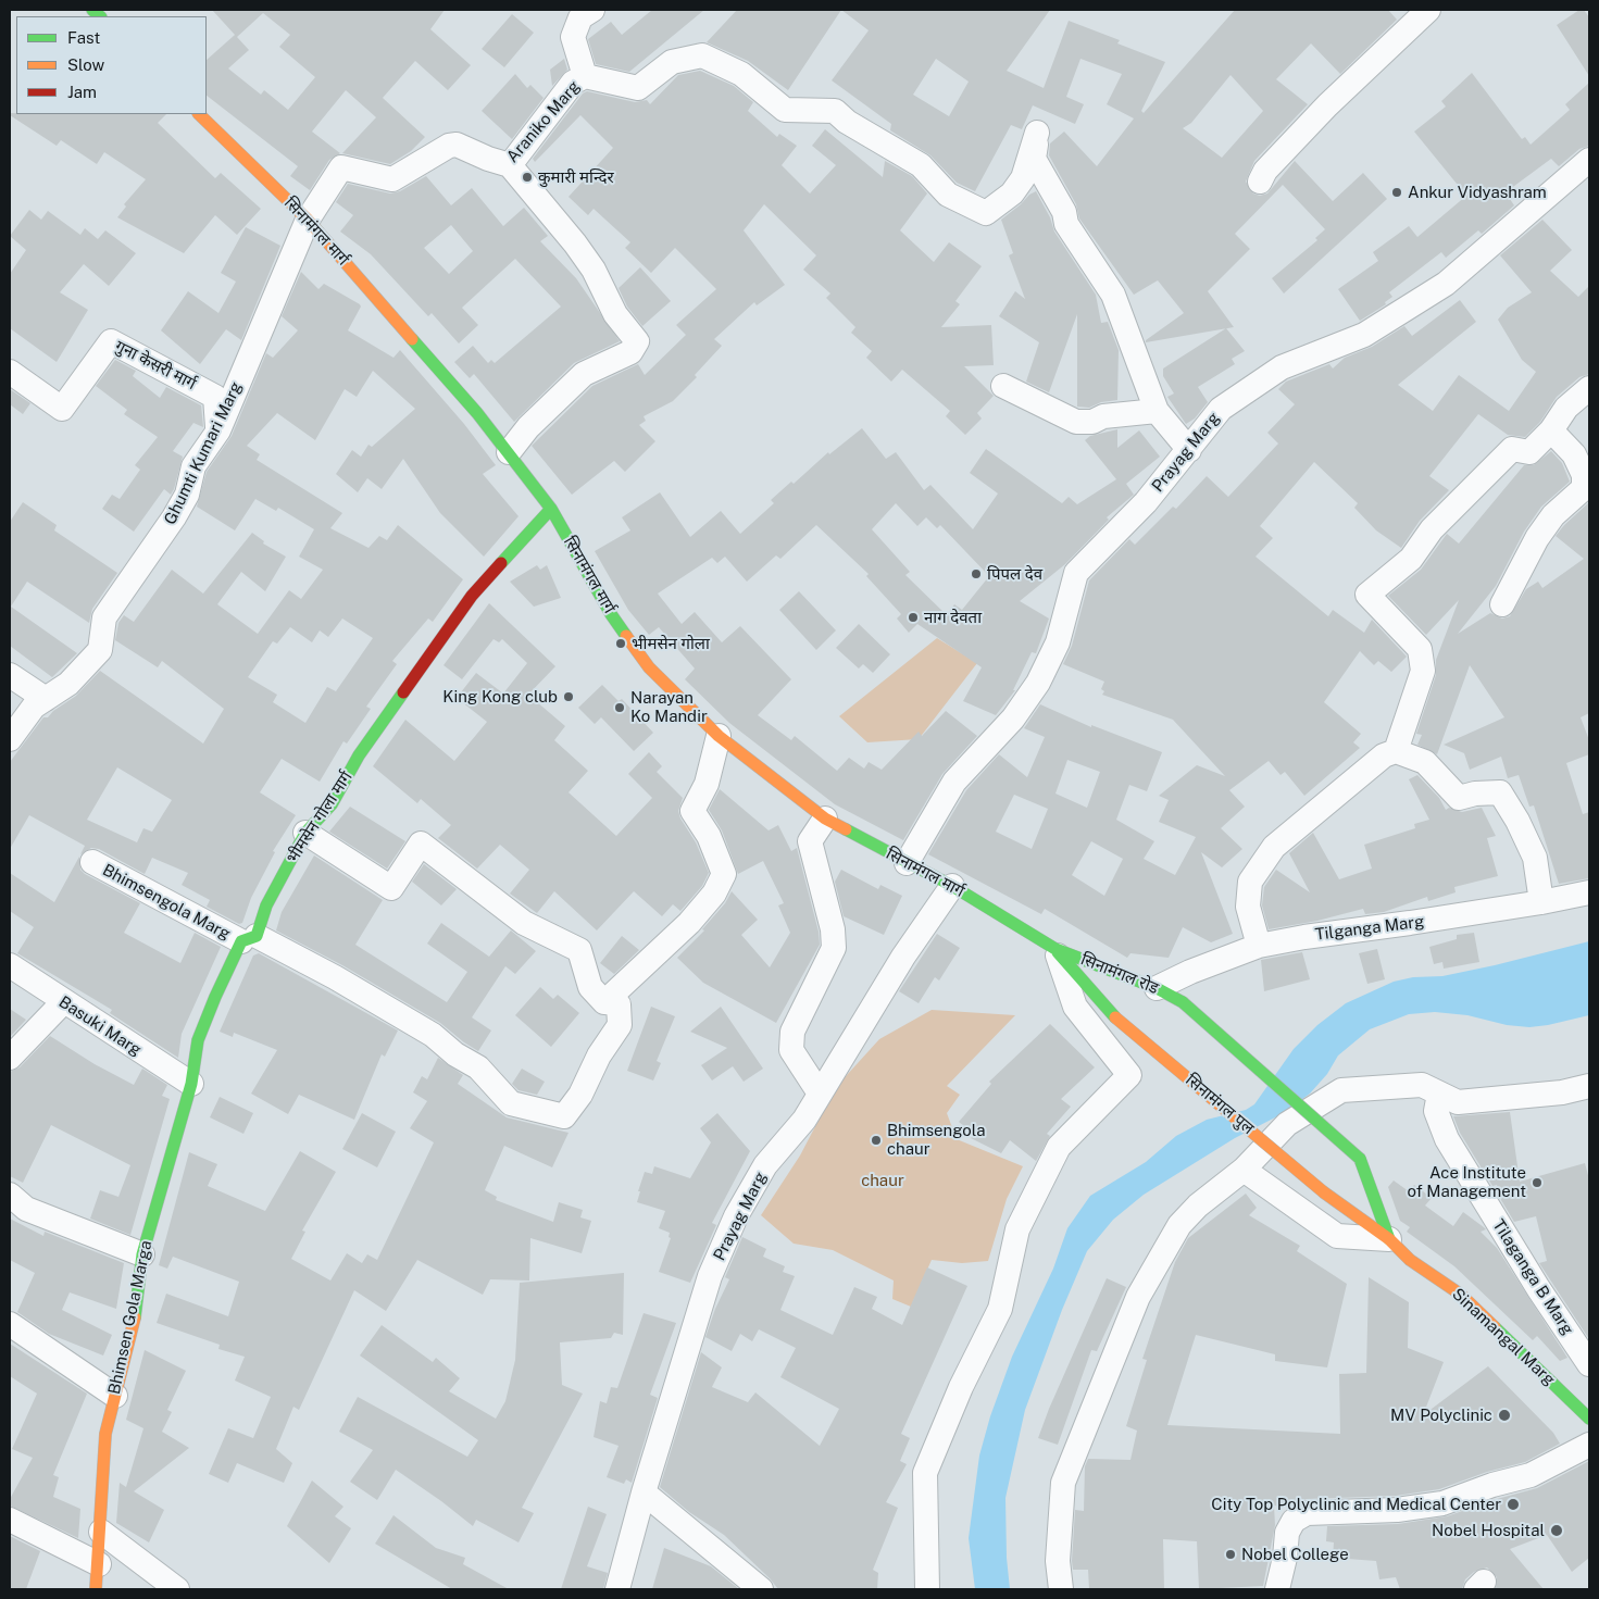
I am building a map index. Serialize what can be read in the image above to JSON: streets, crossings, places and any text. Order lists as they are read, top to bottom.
{
  "streets": {
    "main road": [
      "सिनामंगल मार्ग",
      "भीमसेन गोला मार्ग",
      "सिनामंगल रोड",
      "सिनामंगल पुल",
      "Bhimsen Gola Marga",
      "Sinamangal Marg"
    ],
    "street": [
      "Araniko Marg",
      "गुना केसरी मार्ग",
      "Prayag Marg",
      "Ghumti Kumari Marg",
      "Bhimsengola Marg",
      "Tilganga Marg",
      "Basuki Marg",
      "Tilaganga B Marg"
    ]
  },
  "crossings": [
    ["Araniko Marg", "सिनामंगल मार्ग"],
    ["Araniko Marg", "Ghumti Kumari Marg"],
    ["सिनामंगल मार्ग", "Prayag Marg"],
    ["सिनामंगल मार्ग", "Ghumti Kumari Marg"],
    ["सिनामंगल मार्ग", "भीमसेन गोला मार्ग"],
    ["सिनामंगल मार्ग", "सिनामंगल रोड"],
    ["सिनामंगल मार्ग", "सिनामंगल पुल"],
    ["गुना केसरी मार्ग", "Ghumti Kumari Marg"],
    ["भीमसेन गोला मार्ग", "Bhimsengola Marg"],
    ["भीमसेन गोला मार्ग", "Basuki Marg"],
    ["भीमसेन गोला मार्ग", "Bhimsen Gola Marga"],
    ["Tilganga Marg", "सिनामंगल रोड"],
    ["सिनामंगल रोड", "सिनामंगल पुल"],
    ["सिनामंगल रोड", "Sinamangal Marg"],
    ["Basuki Marg", "Bhimsen Gola Marga"],
    ["सिनामंगल पुल", "Sinamangal Marg"]
  ],
  "parks": ["chaur"],
  "places": [
    "कुमारी मन्दिर",
    "Ankur Vidyashram",
    "पिपल देव",
    "नाग देवता",
    "भीमसेन गोला",
    "King Kong club",
    "Narayan Ko Mandir",
    "Bhimsengola chaur",
    "Ace Institute of Management",
    "MV Polyclinic",
    "City Top Polyclinic and Medical Center",
    "Nobel Hospital",
    "Nobel College"
  ],
  "legend": ["Fast", "Slow", "Jam"]
}
